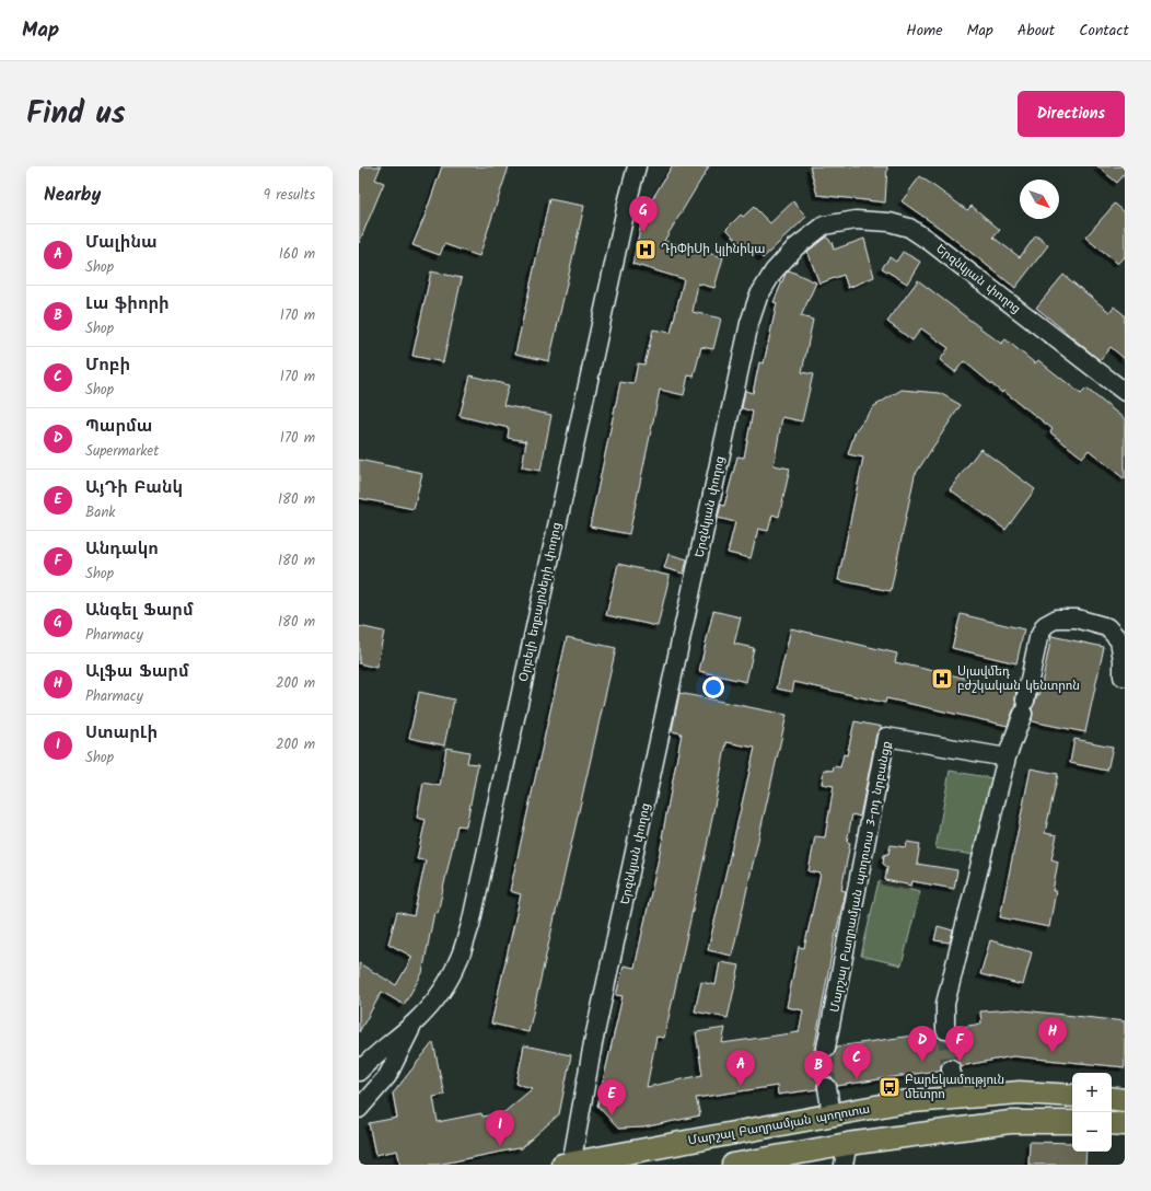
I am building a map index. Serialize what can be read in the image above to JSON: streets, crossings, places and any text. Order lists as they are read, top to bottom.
{
  "streets": {
    "main road": ["Մարշալ Բաղրամյան պողոտա"],
    "street": ["Երզնկյան փողոց", "Օրբելի եղբայրների փողոց", "Մարշալ Բաղրամյան պողոտա 3-րդ նրբանցք"]
  },
  "crossings": [
    ["Երզնկյան փողոց", "Մարշալ Բաղրամյան պողոտա"]
  ],
  "places": {
    "hospital": ["ԴիՓիՍի կլինիկա", "Սլավմեդ բժշկական կենտրոն"],
    "bus stop": ["Բարեկամություն մետրո"]
  },
  "north": "bottom right",
  "page": {
    "header": "Map",
    "nav": [
      "Home",
      "Map",
      "About",
      "Contact"
    ],
    "title": "Find us",
    "buttons": "Directions",
    "heading": ["Nearby", "9 results"],
    "pins": [
      "G",
      "H",
      "D",
      "F",
      "C",
      "A",
      "B",
      "E",
      "I"
    ],
    "list": [
      {
        "mark": "A",
        "name": "Մալինա",
        "note": "Shop",
        "value": "160 m"
      },
      {
        "mark": "B",
        "name": "Լա ֆիորի",
        "note": "Shop",
        "value": "170 m"
      },
      {
        "mark": "C",
        "name": "Մոբի",
        "note": "Shop",
        "value": "170 m"
      },
      {
        "mark": "D",
        "name": "Պարմա",
        "note": "Supermarket",
        "value": "170 m"
      },
      {
        "mark": "E",
        "name": "ԱյԴի Բանկ",
        "note": "Bank",
        "value": "180 m"
      },
      {
        "mark": "F",
        "name": "Անդակո",
        "note": "Shop",
        "value": "180 m"
      },
      {
        "mark": "G",
        "name": "Անգել Ֆարմ",
        "note": "Pharmacy",
        "value": "180 m"
      },
      {
        "mark": "H",
        "name": "Ալֆա Ֆարմ",
        "note": "Pharmacy",
        "value": "200 m"
      },
      {
        "mark": "I",
        "name": "ՍտարԼի",
        "note": "Shop",
        "value": "200 m"
      }
    ],
    "map_buttons": ["+", "−"]
  }
}
